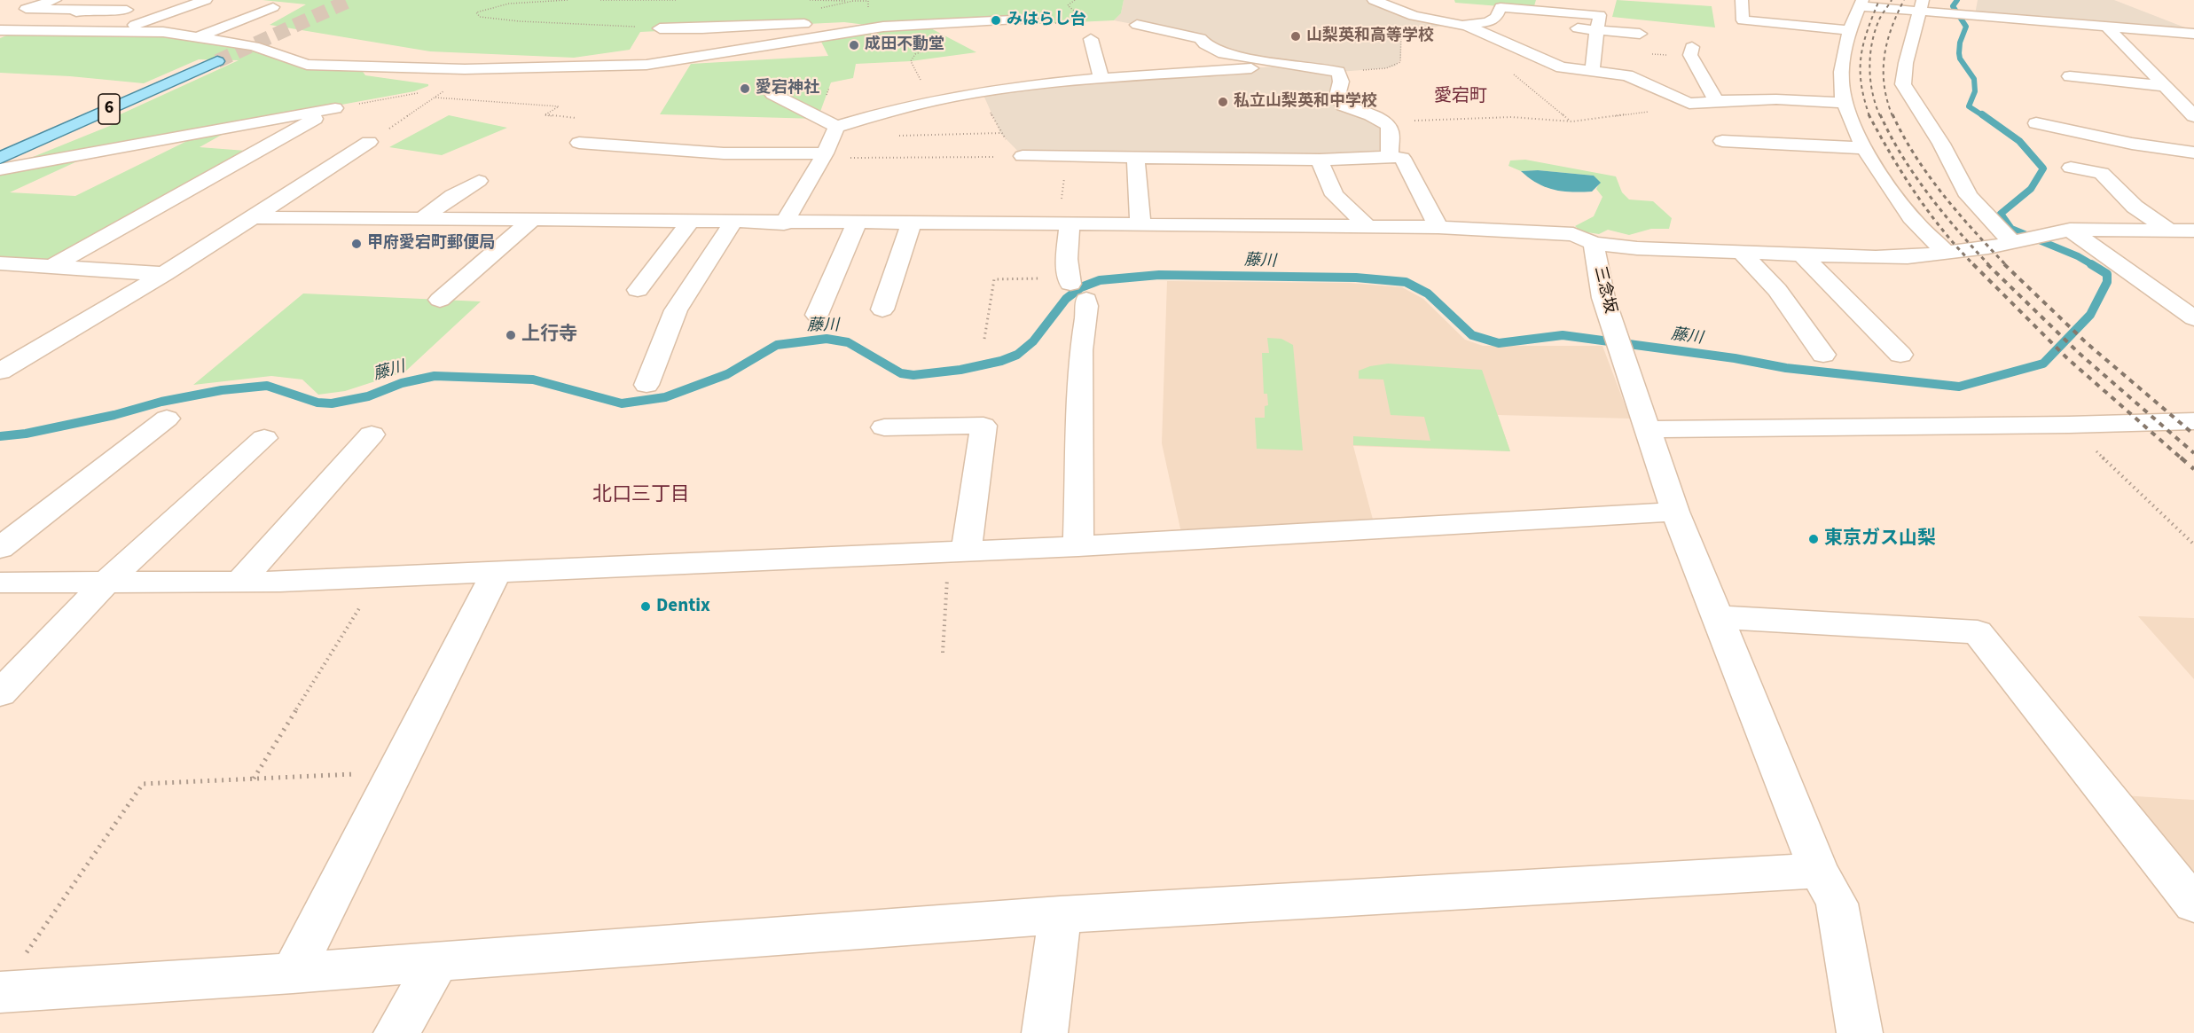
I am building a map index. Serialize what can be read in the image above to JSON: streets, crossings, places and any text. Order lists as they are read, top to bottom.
{
  "streets": {
    "main road": ["6"],
    "street": ["三念坂"]
  },
  "districts": ["愛宕町", "北口三丁目"],
  "water": ["藤川"],
  "places": [
    "みはらし台",
    "山梨英和高等学校",
    "成田不動堂",
    "愛宕神社",
    "私立山梨英和中学校",
    "甲府愛宕町郵便局",
    "上行寺",
    "東京ガス山梨",
    "Dentix"
  ]
}
